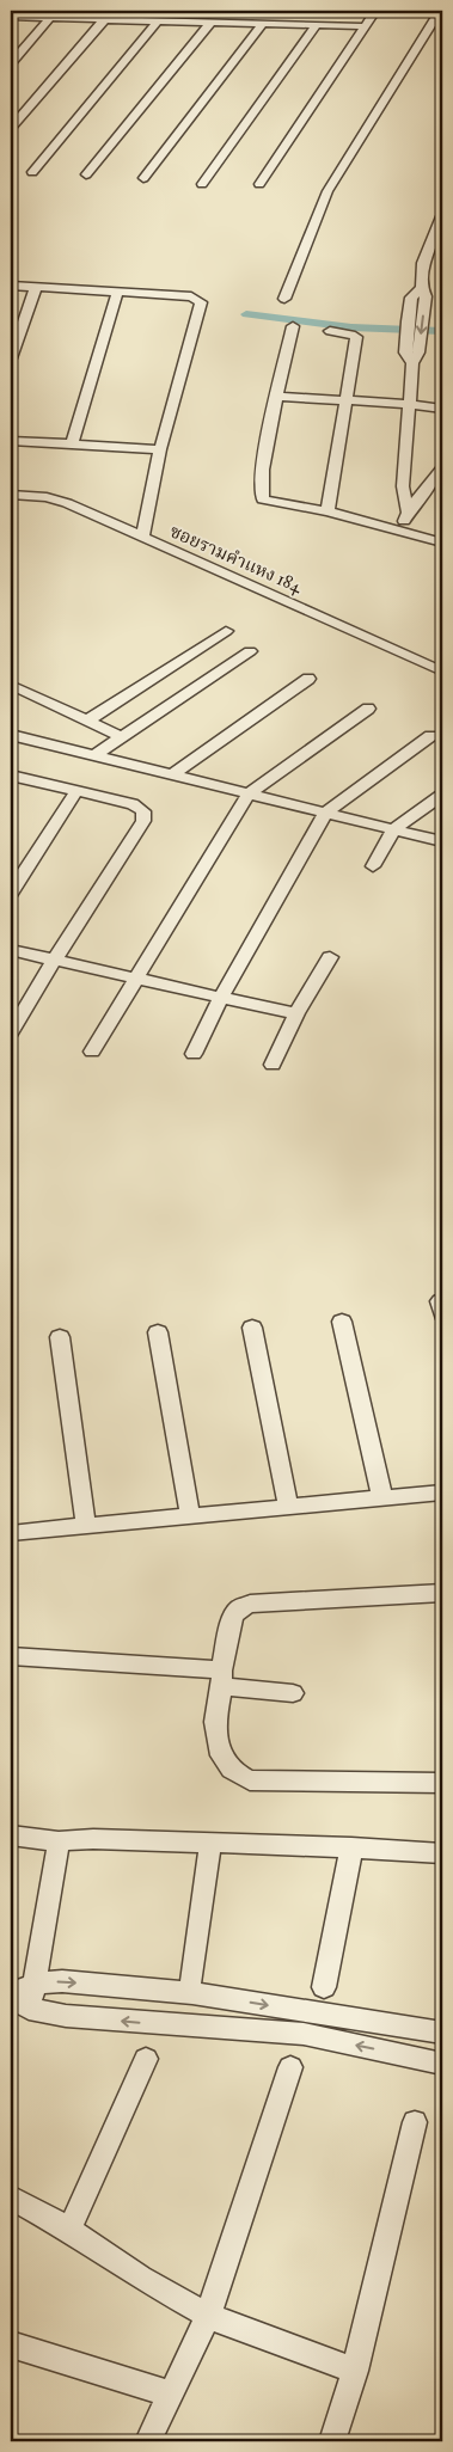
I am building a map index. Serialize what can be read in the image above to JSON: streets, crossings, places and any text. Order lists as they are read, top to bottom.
{
  "streets": {
    "street": ["ซอยรามคำแหง 184"]
  }
}
